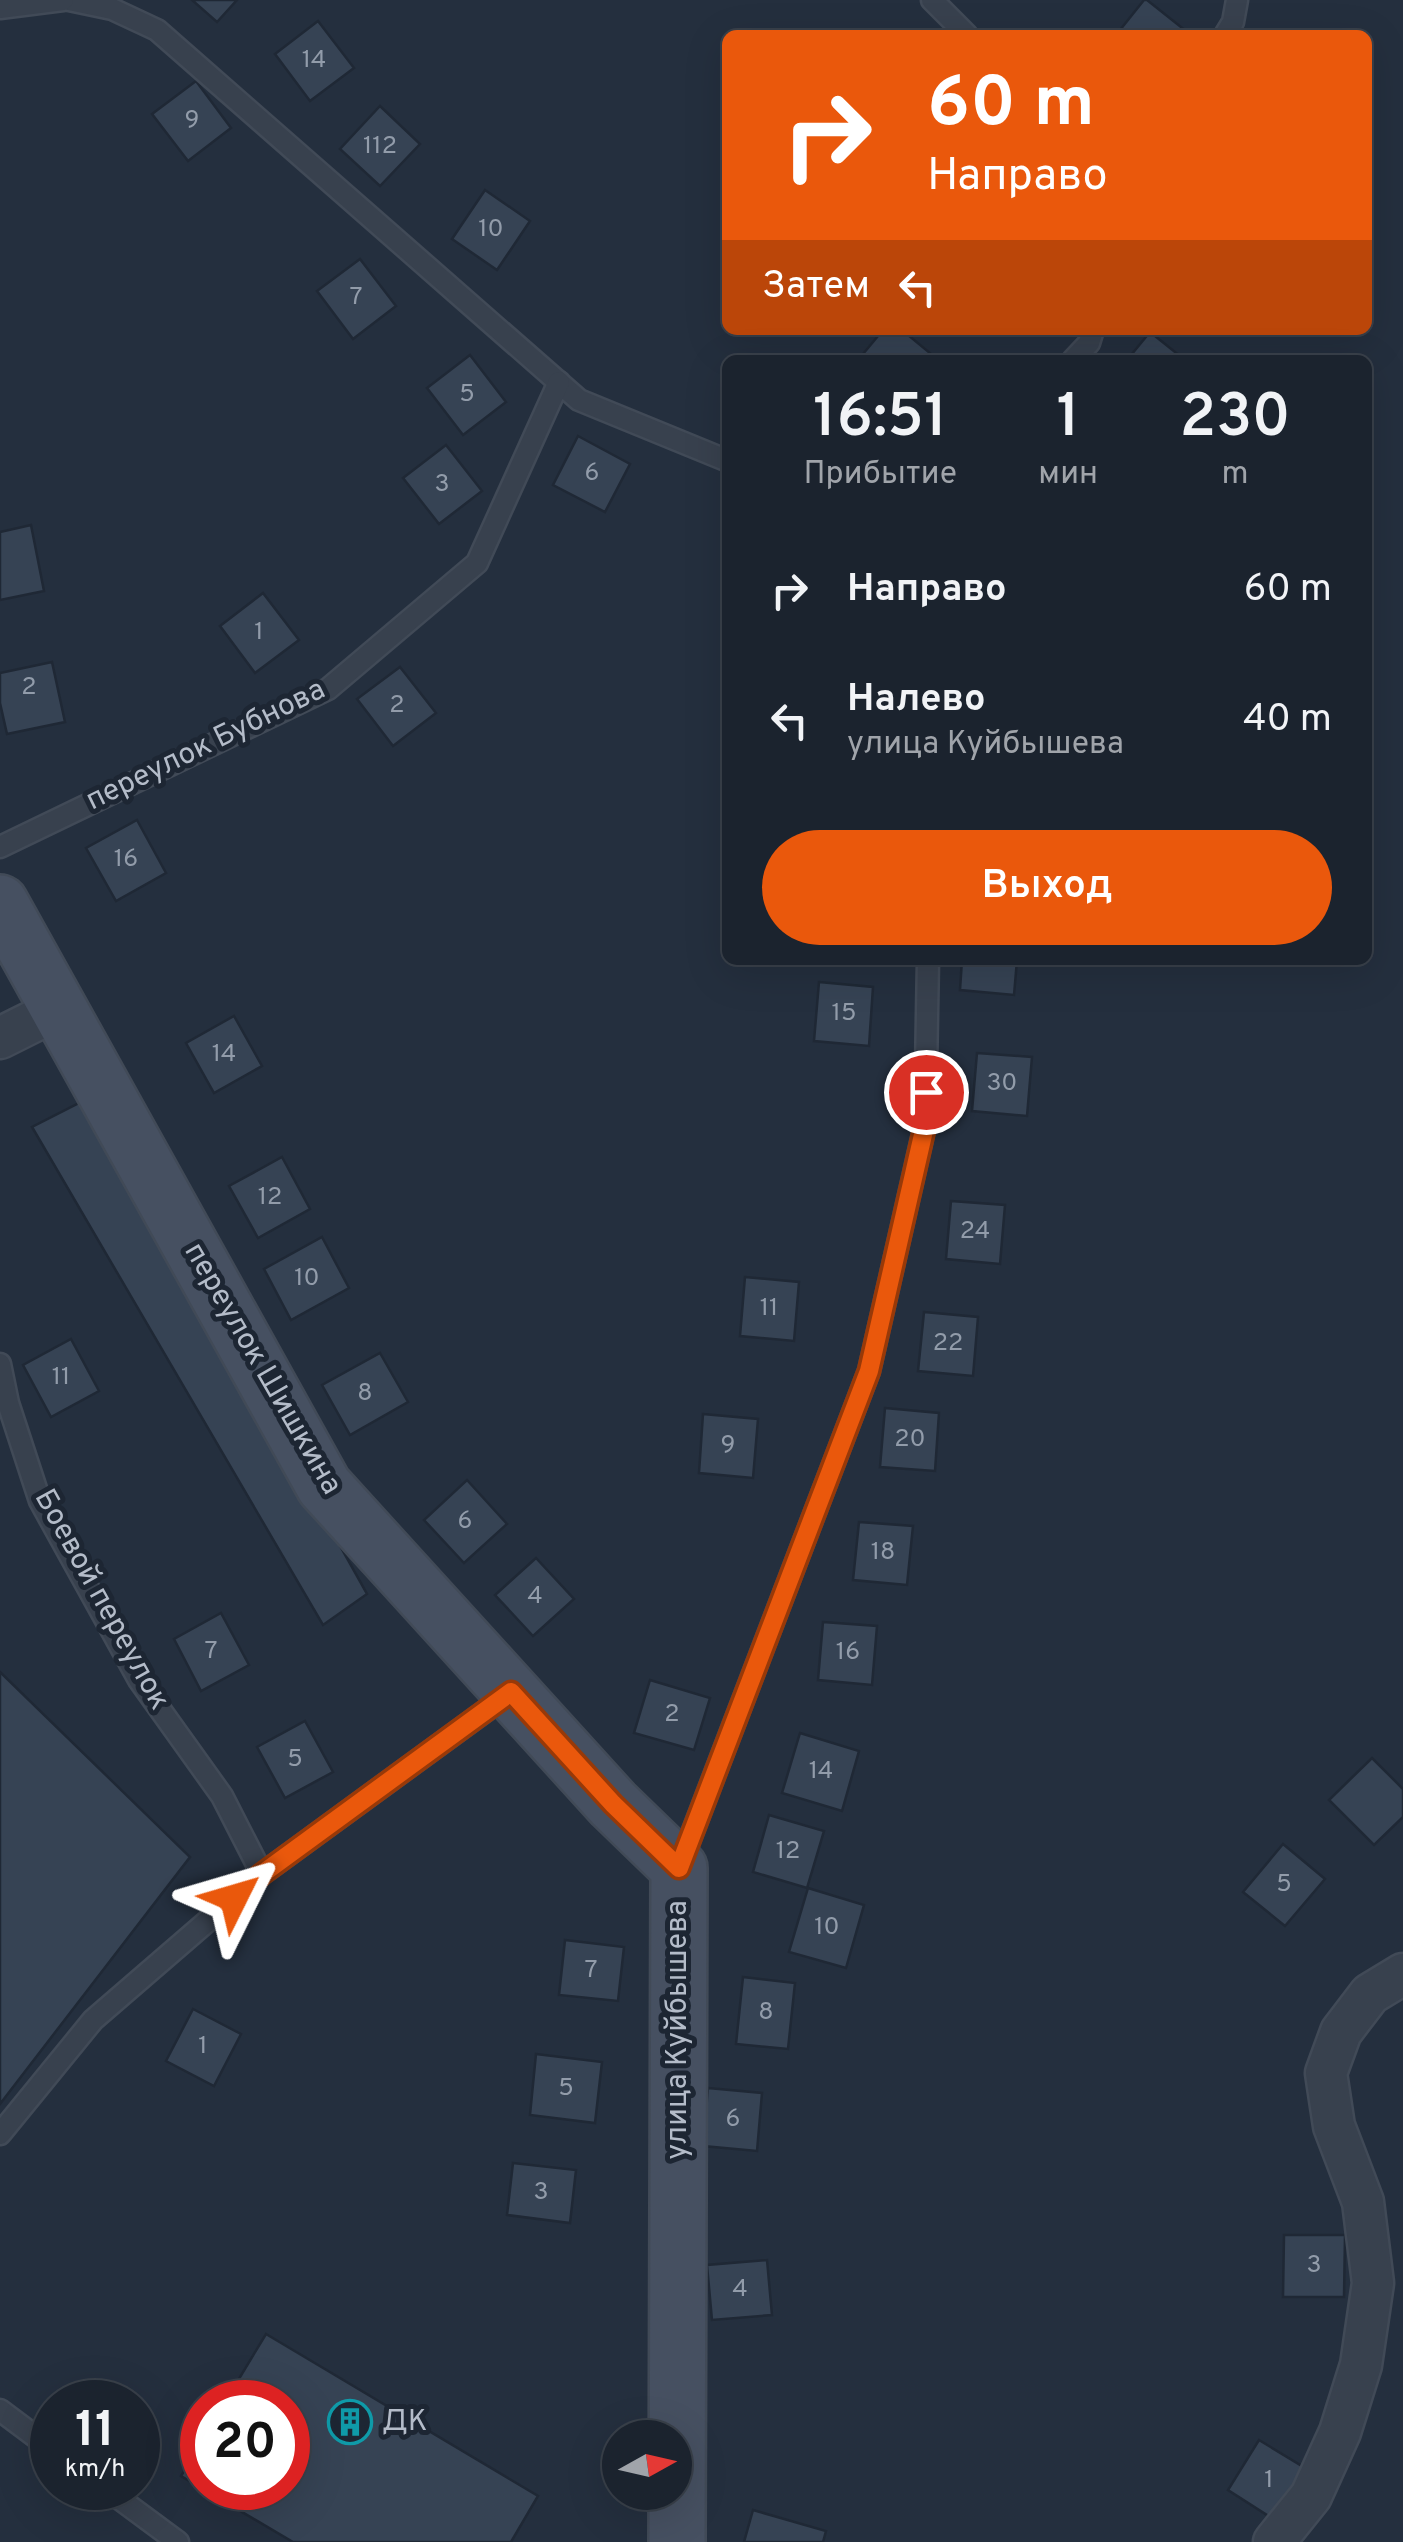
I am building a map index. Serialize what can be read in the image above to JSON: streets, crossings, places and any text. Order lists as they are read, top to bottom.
{
  "streets": {
    "street": ["переулок Шишкина", "улица Куйбышева"],
    "lane": ["переулок Бубнова", "Боевой переулок"]
  },
  "crossings": [
    ["переулок Шишкина", "улица Куйбышева"]
  ],
  "places": {
    "building": ["ДК"]
  },
  "house_numbers": [
    "14",
    "9",
    "112",
    "10",
    "7",
    "5",
    "6",
    "3",
    "1",
    "2",
    "2",
    "16",
    "15",
    "14",
    "30",
    "12",
    "24",
    "10",
    "11",
    "22",
    "11",
    "8",
    "20",
    "9",
    "6",
    "18",
    "4",
    "7",
    "16",
    "2",
    "5",
    "14",
    "12",
    "5",
    "10",
    "7",
    "8",
    "1",
    "5",
    "6",
    "3",
    "3",
    "4",
    "1"
  ],
  "north": "right",
  "page": {
    "turn": ["60 m", "Направо"],
    "then": "Затем",
    "eta": [
      "16:51",
      "Прибытие",
      "1",
      "мин",
      "230",
      "m"
    ],
    "list": [
      {
        "name": "Направо",
        "value": "60 m"
      },
      {
        "name": "Налево",
        "note": "улица Куйбышева",
        "value": "40 m"
      }
    ],
    "buttons": "Выход",
    "speed": "11 km/h",
    "limit": "20"
  }
}
